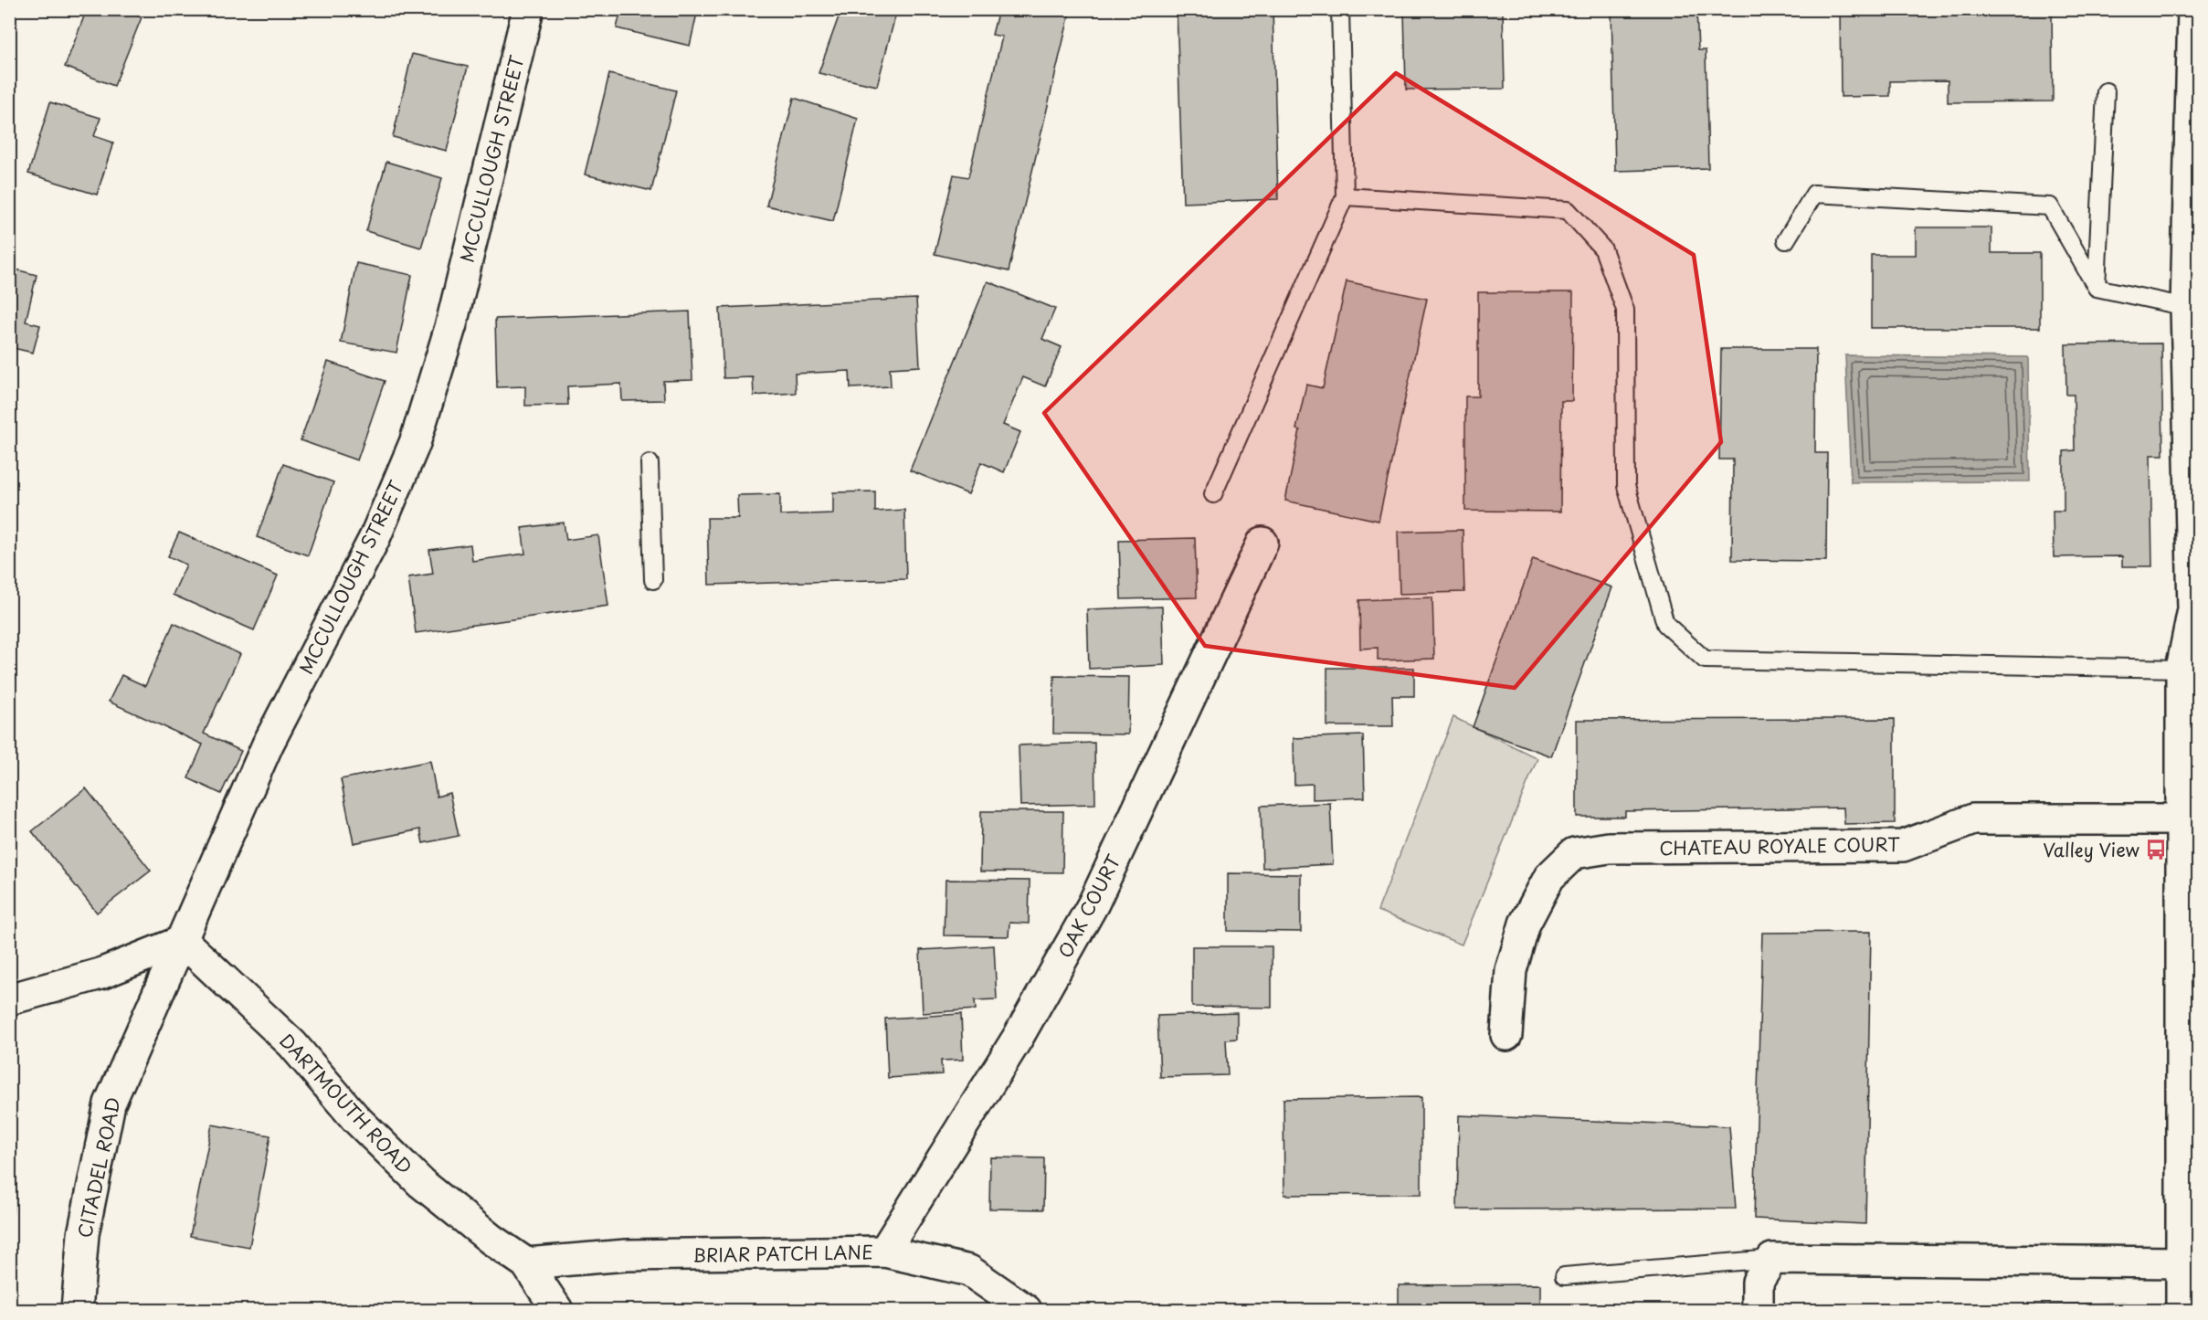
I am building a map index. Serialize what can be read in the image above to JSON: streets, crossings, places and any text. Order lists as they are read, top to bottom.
{
  "streets": {
    "street": [
      "MCCULLOUGH STREET",
      "CHATEAU ROYALE COURT",
      "OAK COURT",
      "DARTMOUTH ROAD",
      "CITADEL ROAD",
      "BRIAR PATCH LANE"
    ]
  },
  "crossings": [
    ["MCCULLOUGH STREET", "DARTMOUTH ROAD"],
    ["MCCULLOUGH STREET", "CITADEL ROAD"],
    ["OAK COURT", "BRIAR PATCH LANE"],
    ["DARTMOUTH ROAD", "CITADEL ROAD"],
    ["DARTMOUTH ROAD", "BRIAR PATCH LANE"]
  ],
  "places": {
    "bus stop": ["Valley View"]
  }
}
